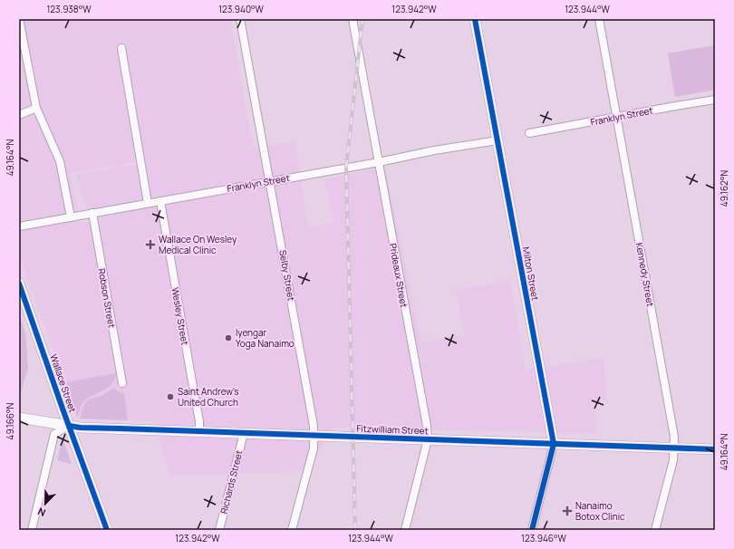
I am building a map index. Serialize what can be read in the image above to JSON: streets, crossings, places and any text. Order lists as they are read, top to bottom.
{
  "streets": {
    "street": [
      "Franklyn Street",
      "Milton Street",
      "Kennedy Street",
      "Selby Street",
      "Prideaux Street",
      "Robson Street",
      "Wesley Street",
      "Wallace Street",
      "Fitzwilliam Street",
      "Richards Street"
    ]
  },
  "crossings": [
    ["Franklyn Street", "Milton Street"],
    ["Franklyn Street", "Kennedy Street"],
    ["Franklyn Street", "Selby Street"],
    ["Franklyn Street", "Prideaux Street"],
    ["Franklyn Street", "Robson Street"],
    ["Franklyn Street", "Wesley Street"],
    ["Milton Street", "Fitzwilliam Street"],
    ["Kennedy Street", "Fitzwilliam Street"],
    ["Selby Street", "Fitzwilliam Street"],
    ["Prideaux Street", "Fitzwilliam Street"],
    ["Wesley Street", "Fitzwilliam Street"],
    ["Wallace Street", "Fitzwilliam Street"],
    ["Fitzwilliam Street", "Richards Street"]
  ],
  "places": {
    "health": ["Wallace On Wesley Medical Clinic", "Nanaimo Botox Clinic"],
    "other": ["Iyengar Yoga Nanaimo", "Saint Andrew's United Church"]
  },
  "north": "bottom left",
  "coordinates": [
    "123.938°W",
    "123.940°W",
    "123.942°W",
    "123.944°W",
    "49.164°N",
    "49.162°N",
    "49.166°N",
    "123.946°W"
  ]
}
